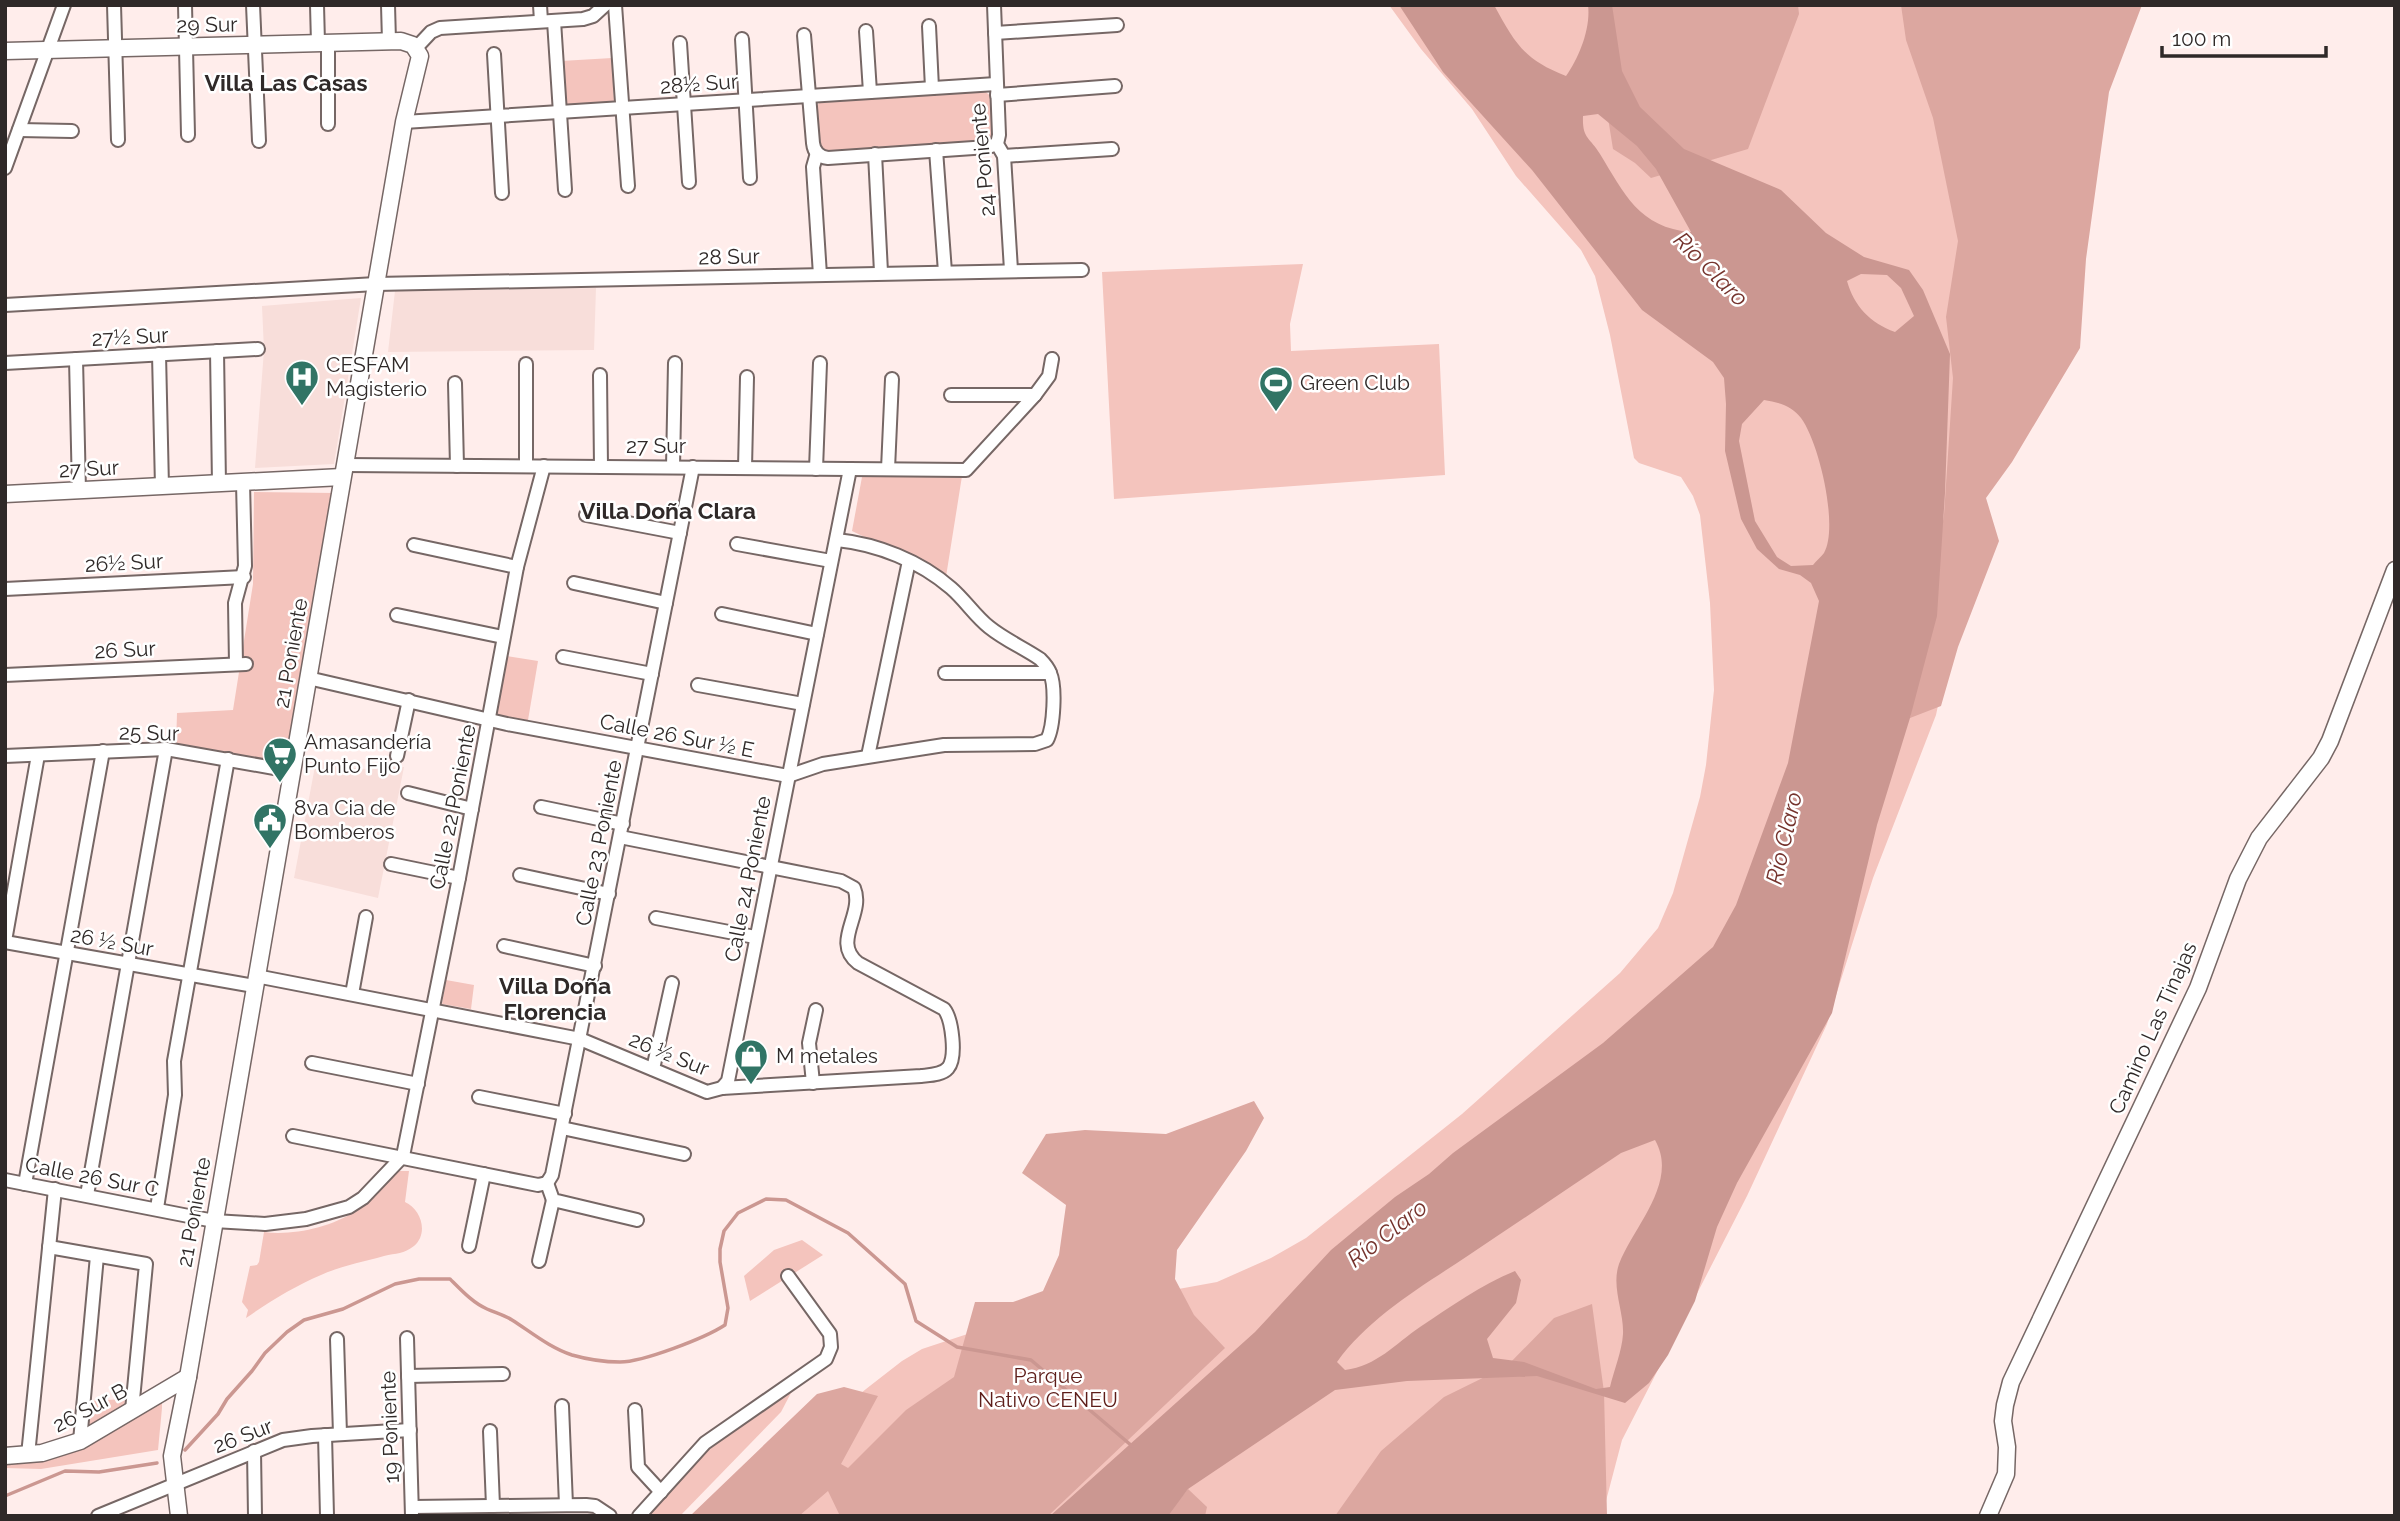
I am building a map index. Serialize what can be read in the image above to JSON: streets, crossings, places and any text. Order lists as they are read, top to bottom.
{
  "streets": {
    "street": [
      "29 Sur",
      "28½ Sur",
      "24 Poniente",
      "28 Sur",
      "27½ Sur",
      "27 Sur",
      "26½ Sur",
      "26 Sur",
      "21 Poniente",
      "25 Sur",
      "Calle 26 Sur ½ E",
      "Calle 22 Poniente",
      "Calle 23 Poniente",
      "Calle 24 Poniente",
      "26 ½ Sur",
      "Camino Las Tinajas",
      "Calle 26 Sur C",
      "26 Sur B",
      "19 Poniente"
    ]
  },
  "crossings": [
    ["29 Sur", "21 Poniente"],
    ["28½ Sur", "24 Poniente"],
    ["28½ Sur", "21 Poniente"],
    ["24 Poniente", "28 Sur"],
    ["28 Sur", "21 Poniente"],
    ["27 Sur", "21 Poniente"],
    ["27 Sur", "Calle 22 Poniente"],
    ["27 Sur", "Calle 23 Poniente"],
    ["27 Sur", "Calle 24 Poniente"],
    ["26½ Sur", "26 Sur"],
    ["26 Sur", "21 Poniente"],
    ["26 Sur", "19 Poniente"],
    ["21 Poniente", "25 Sur"],
    ["21 Poniente", "Calle 26 Sur ½ E"],
    ["21 Poniente", "26 ½ Sur"],
    ["21 Poniente", "Calle 26 Sur C"],
    ["21 Poniente", "26 Sur B"],
    ["Calle 26 Sur ½ E", "Calle 22 Poniente"],
    ["Calle 26 Sur ½ E", "Calle 23 Poniente"],
    ["Calle 26 Sur ½ E", "Calle 24 Poniente"],
    ["Calle 22 Poniente", "26 ½ Sur"],
    ["Calle 22 Poniente", "Calle 26 Sur C"],
    ["Calle 23 Poniente", "26 ½ Sur"],
    ["Calle 24 Poniente", "26 ½ Sur"]
  ],
  "districts": ["Villa Las Casas", "Villa Doña Clara", "Villa Doña Florencia"],
  "water": ["Río Claro"],
  "parks": ["Parque Nativo CENEU"],
  "places": {
    "hospital": ["CESFAM Magisterio"],
    "sports": ["Green Club"],
    "supermarket": ["Amasandería Punto Fijo"],
    "public building": ["8va Cia de Bomberos"],
    "shop": ["M metales"]
  },
  "scale_bar": "100 m"
}
